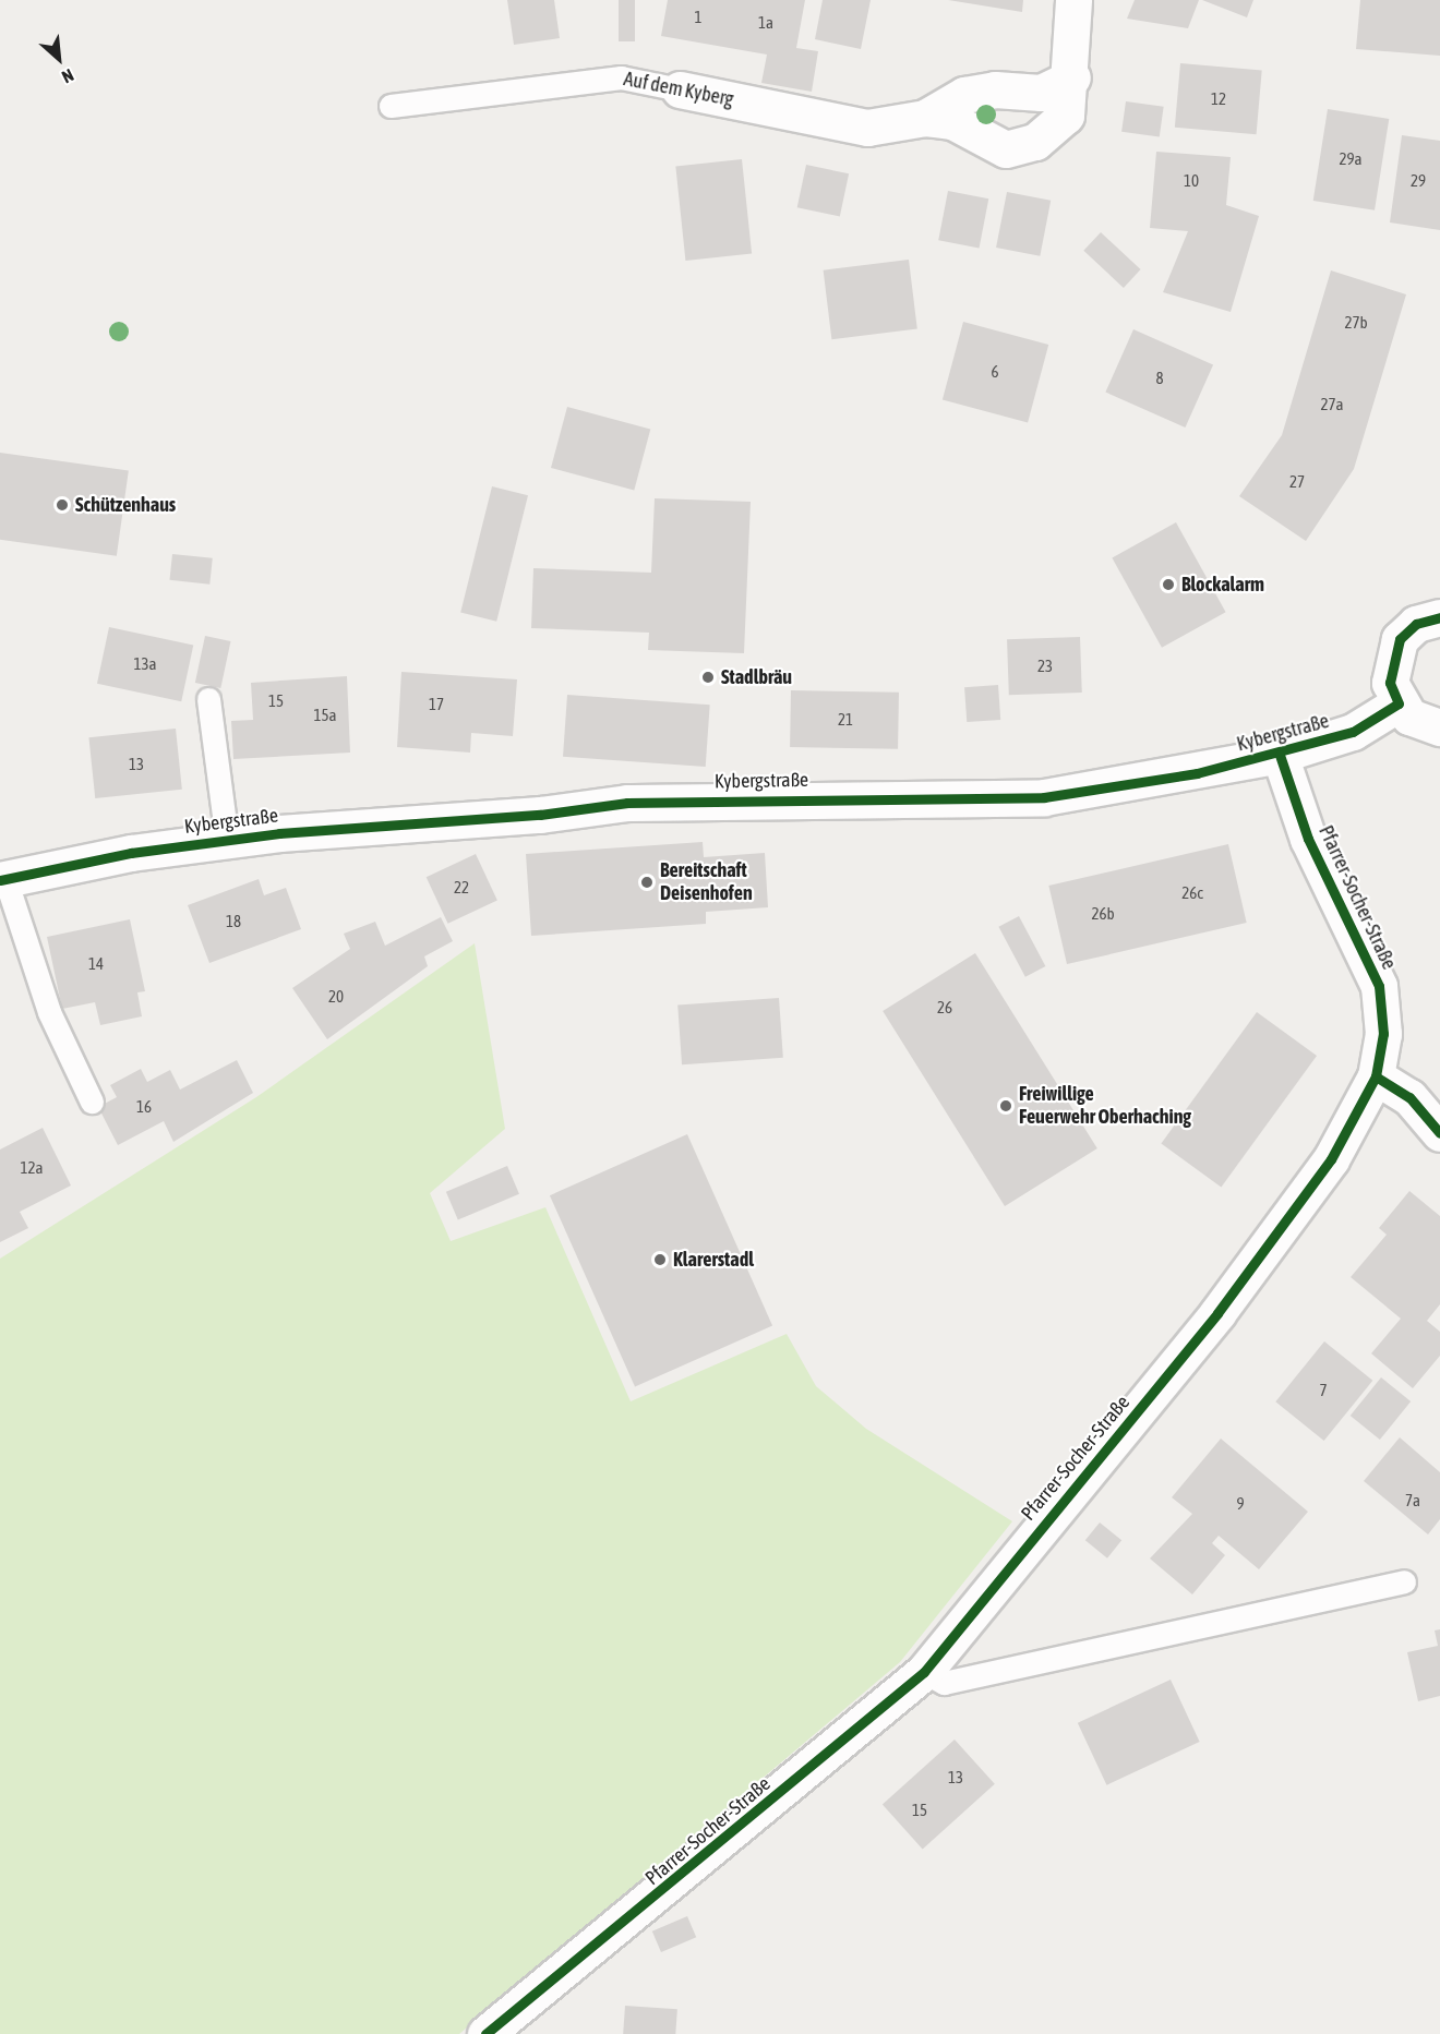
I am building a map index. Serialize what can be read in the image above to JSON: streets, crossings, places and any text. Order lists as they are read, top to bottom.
{
  "streets": {
    "street": ["Auf dem Kyberg", "Kybergstraße", "Pfarrer-Socher-Straße"]
  },
  "crossings": [
    ["Kybergstraße", "Pfarrer-Socher-Straße"]
  ],
  "places": [
    "Schützenhaus",
    "Blockalarm",
    "Stadlbräu",
    "Bereitschaft Deisenhofen",
    "Freiwillige Feuerwehr Oberhaching",
    "Klarerstadl"
  ],
  "house_numbers": [
    "1",
    "1a",
    "12",
    "29a",
    "10",
    "29",
    "27b",
    "6",
    "8",
    "27a",
    "27",
    "13a",
    "23",
    "15",
    "17",
    "15a",
    "21",
    "13",
    "22",
    "26c",
    "26b",
    "18",
    "14",
    "20",
    "26",
    "16",
    "12a",
    "7",
    "7a",
    "9",
    "13",
    "15"
  ],
  "north": "bottom right"
}
